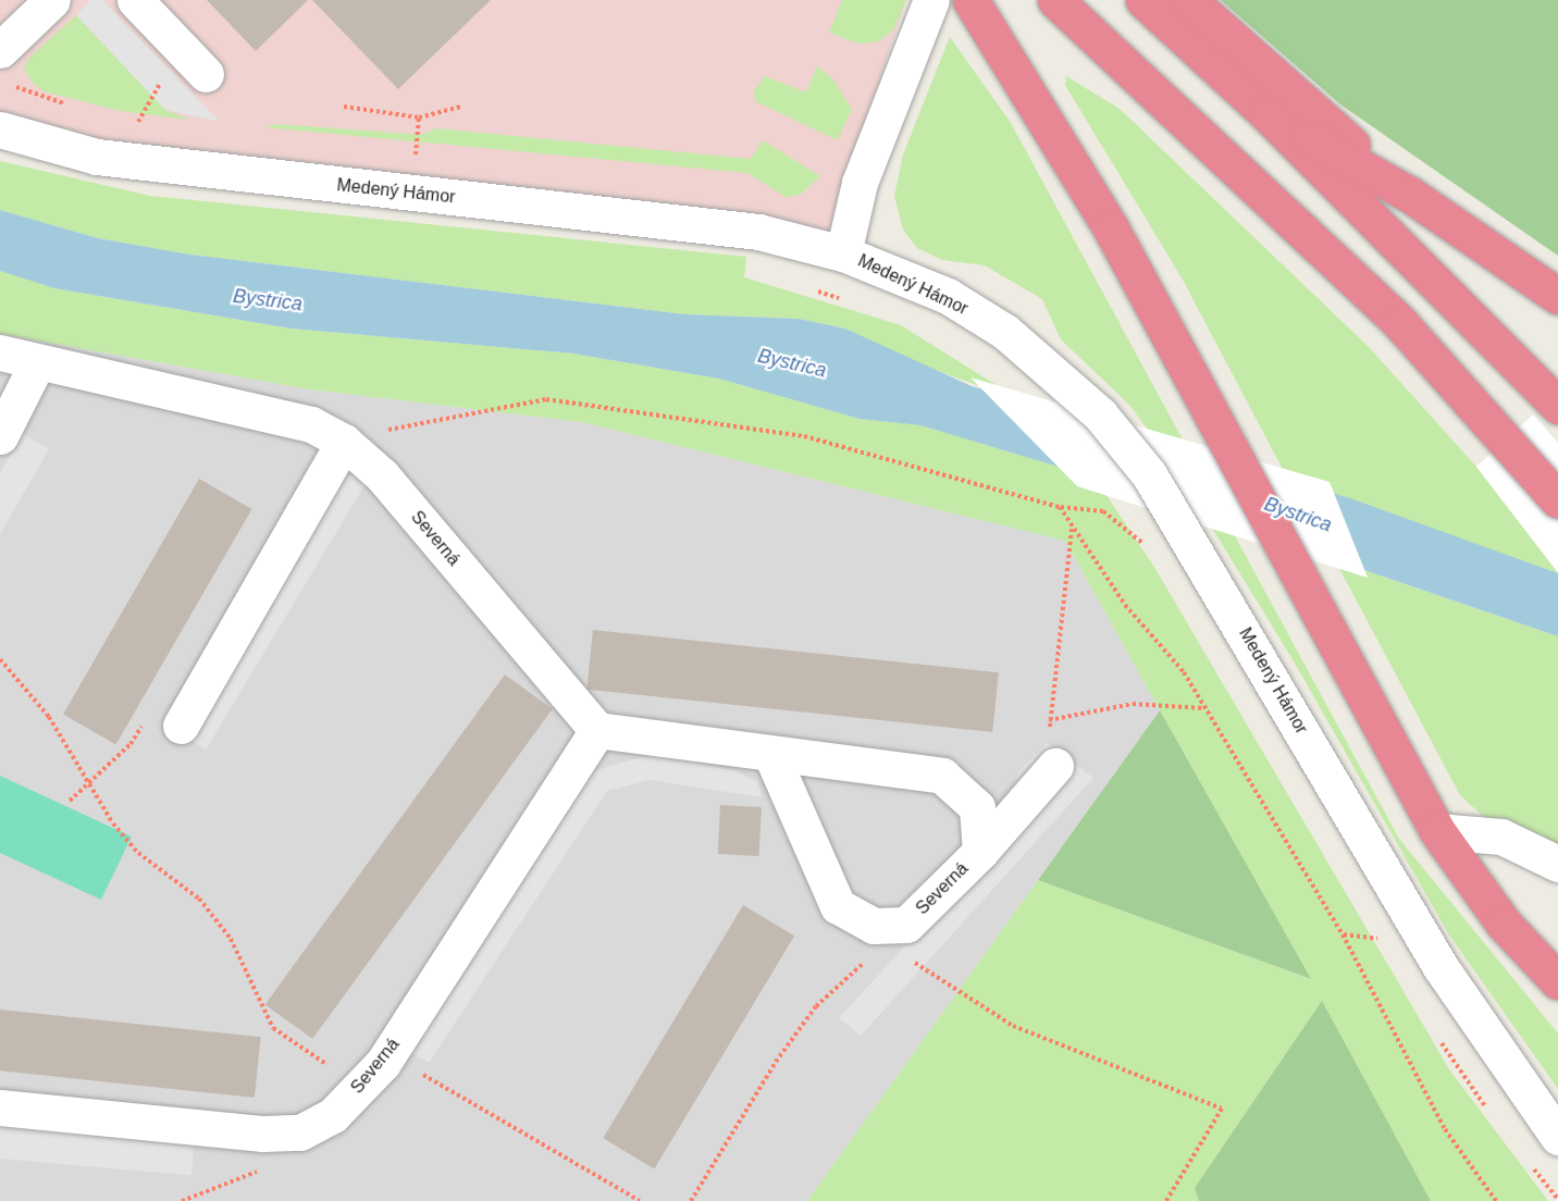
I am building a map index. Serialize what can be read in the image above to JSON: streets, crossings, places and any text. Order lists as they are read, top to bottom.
{
  "streets": {
    "street": ["Medený Hámor", "Severná"]
  },
  "water": ["Bystrica"]
}
